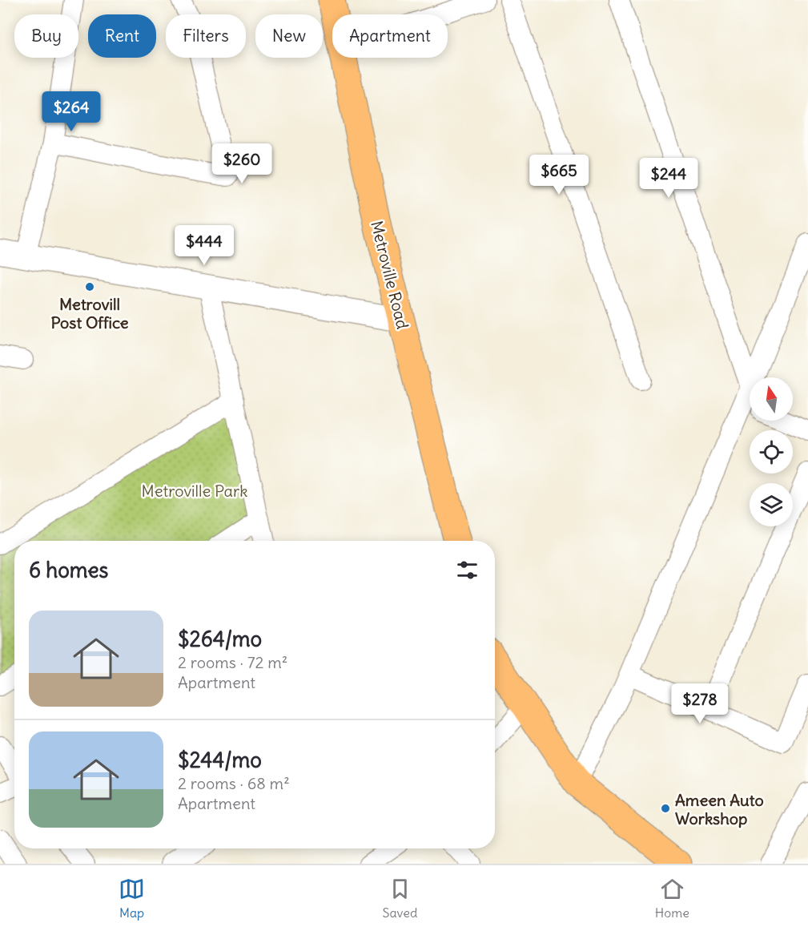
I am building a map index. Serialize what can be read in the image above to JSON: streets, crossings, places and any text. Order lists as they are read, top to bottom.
{
  "streets": {
    "main road": ["Metroville Road"]
  },
  "parks": ["Metroville Park"],
  "places": ["Metrovill Post Office", "Ameen Auto Workshop"],
  "north": "top",
  "page": {
    "chip": [
      "Buy",
      "Rent",
      "Filters",
      "New",
      "Apartment"
    ],
    "price": [
      "$264",
      "$260",
      "$665",
      "$244",
      "$444",
      "$278"
    ],
    "heading": "6 homes",
    "list": [
      {
        "name": "$264/mo",
        "note": "2 rooms · 72 m² · Apartment"
      },
      {
        "name": "$244/mo",
        "note": "2 rooms · 68 m² · Apartment"
      }
    ],
    "tabs": ["Map", "Saved", "Home"]
  }
}
